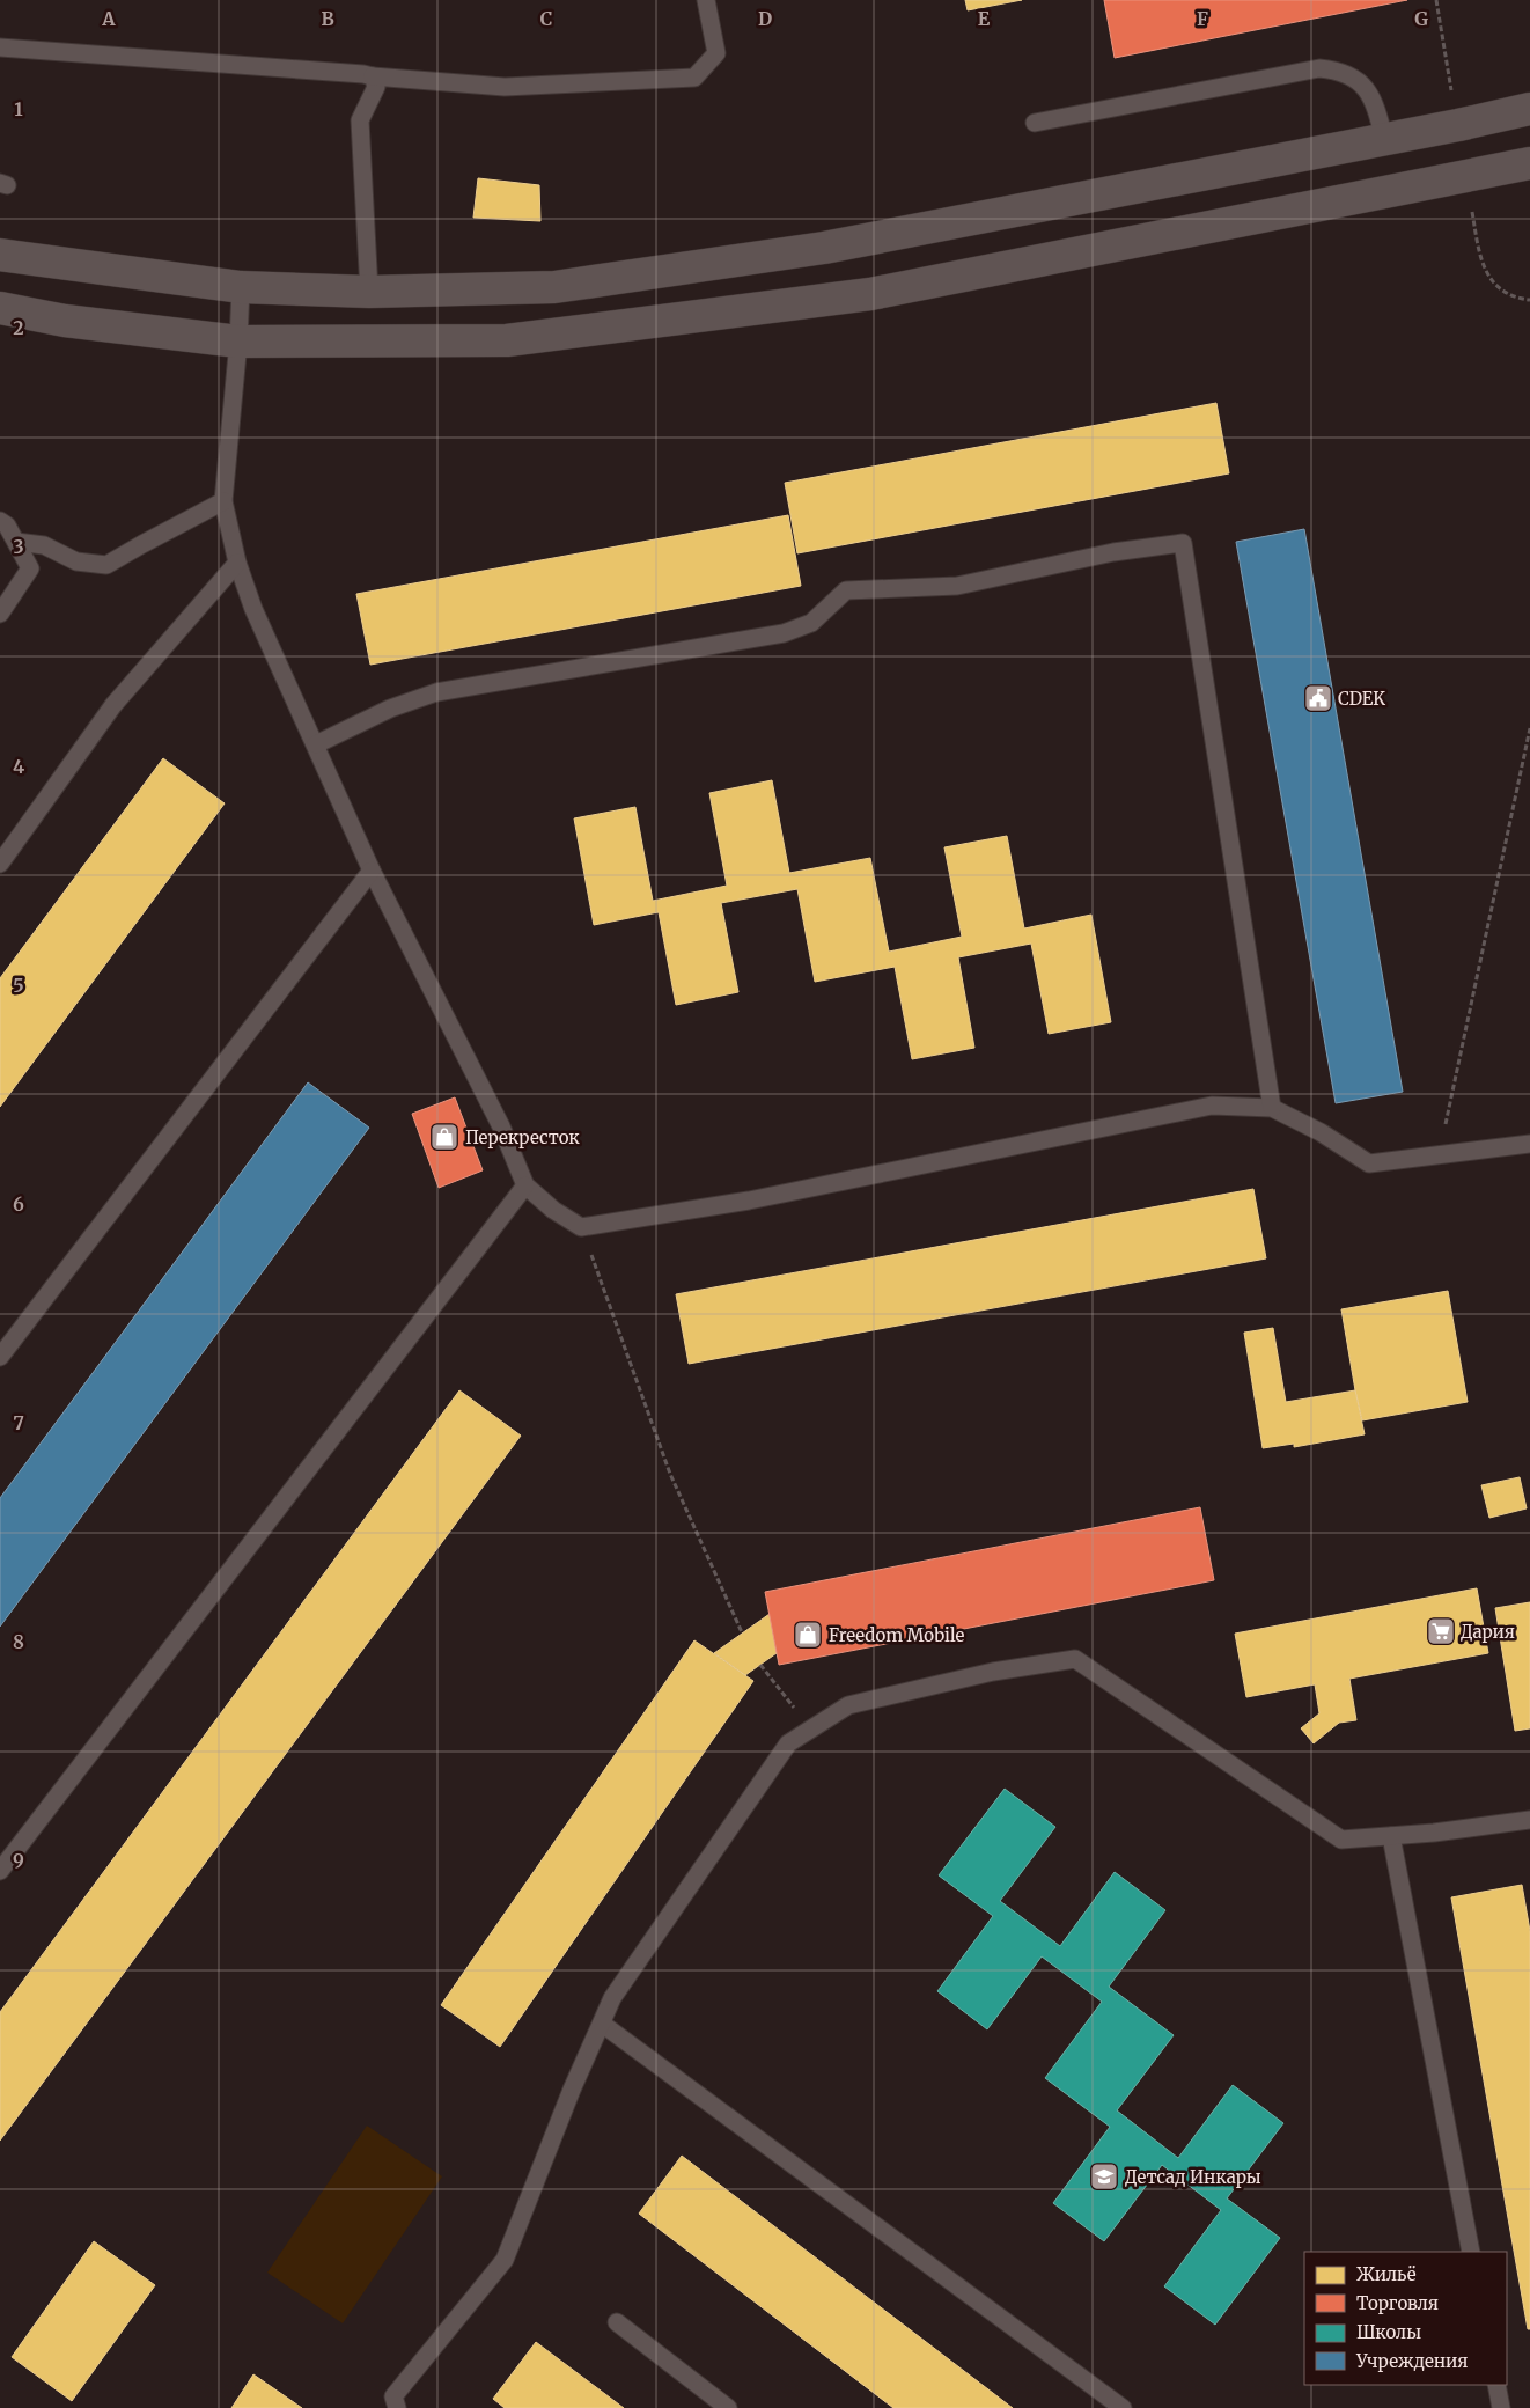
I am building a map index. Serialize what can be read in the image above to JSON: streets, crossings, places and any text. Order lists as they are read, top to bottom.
{
  "places": {
    "public building": ["CDEK"],
    "shop": ["Перекресток", "Freedom Mobile"],
    "supermarket": ["Дария"],
    "school or university": ["Детсад Инкары"]
  },
  "legend": [
    "Жильё",
    "Торговля",
    "Школы",
    "Учреждения"
  ],
  "grid": {
    "columns": [
      "A",
      "B",
      "C",
      "D",
      "E",
      "F",
      "G"
    ],
    "rows": [
      "1",
      "2",
      "3",
      "4",
      "5",
      "6",
      "7",
      "8",
      "9"
    ]
  }
}
